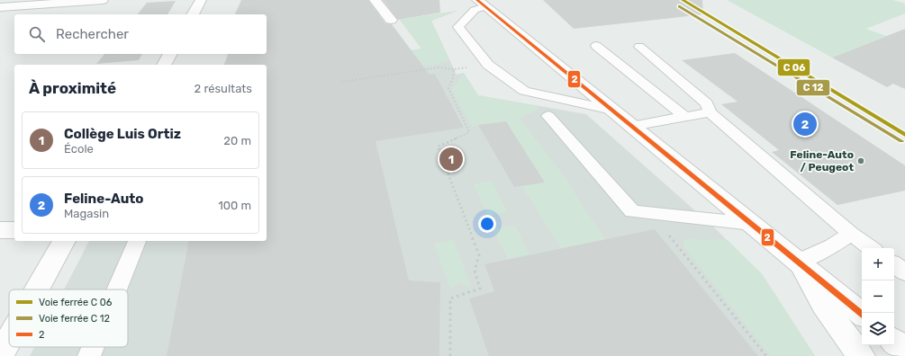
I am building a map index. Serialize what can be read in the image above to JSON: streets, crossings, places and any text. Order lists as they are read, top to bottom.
{
  "places": ["Feline-Auto / Peugeot"],
  "lines": ["transit line 2"],
  "legend": ["Voie ferrée C 06", "Voie ferrée C 12", "2"],
  "page": {
    "search": "Rechercher",
    "heading": ["À proximité", "2 résultats"],
    "pins": ["2", "1"],
    "list": [
      {
        "mark": "1",
        "name": "Collège Luis Ortiz",
        "note": "École",
        "value": "20 m"
      },
      {
        "mark": "2",
        "name": "Feline-Auto",
        "note": "Magasin",
        "value": "100 m"
      }
    ],
    "map_buttons": ["+", "−"]
  }
}
